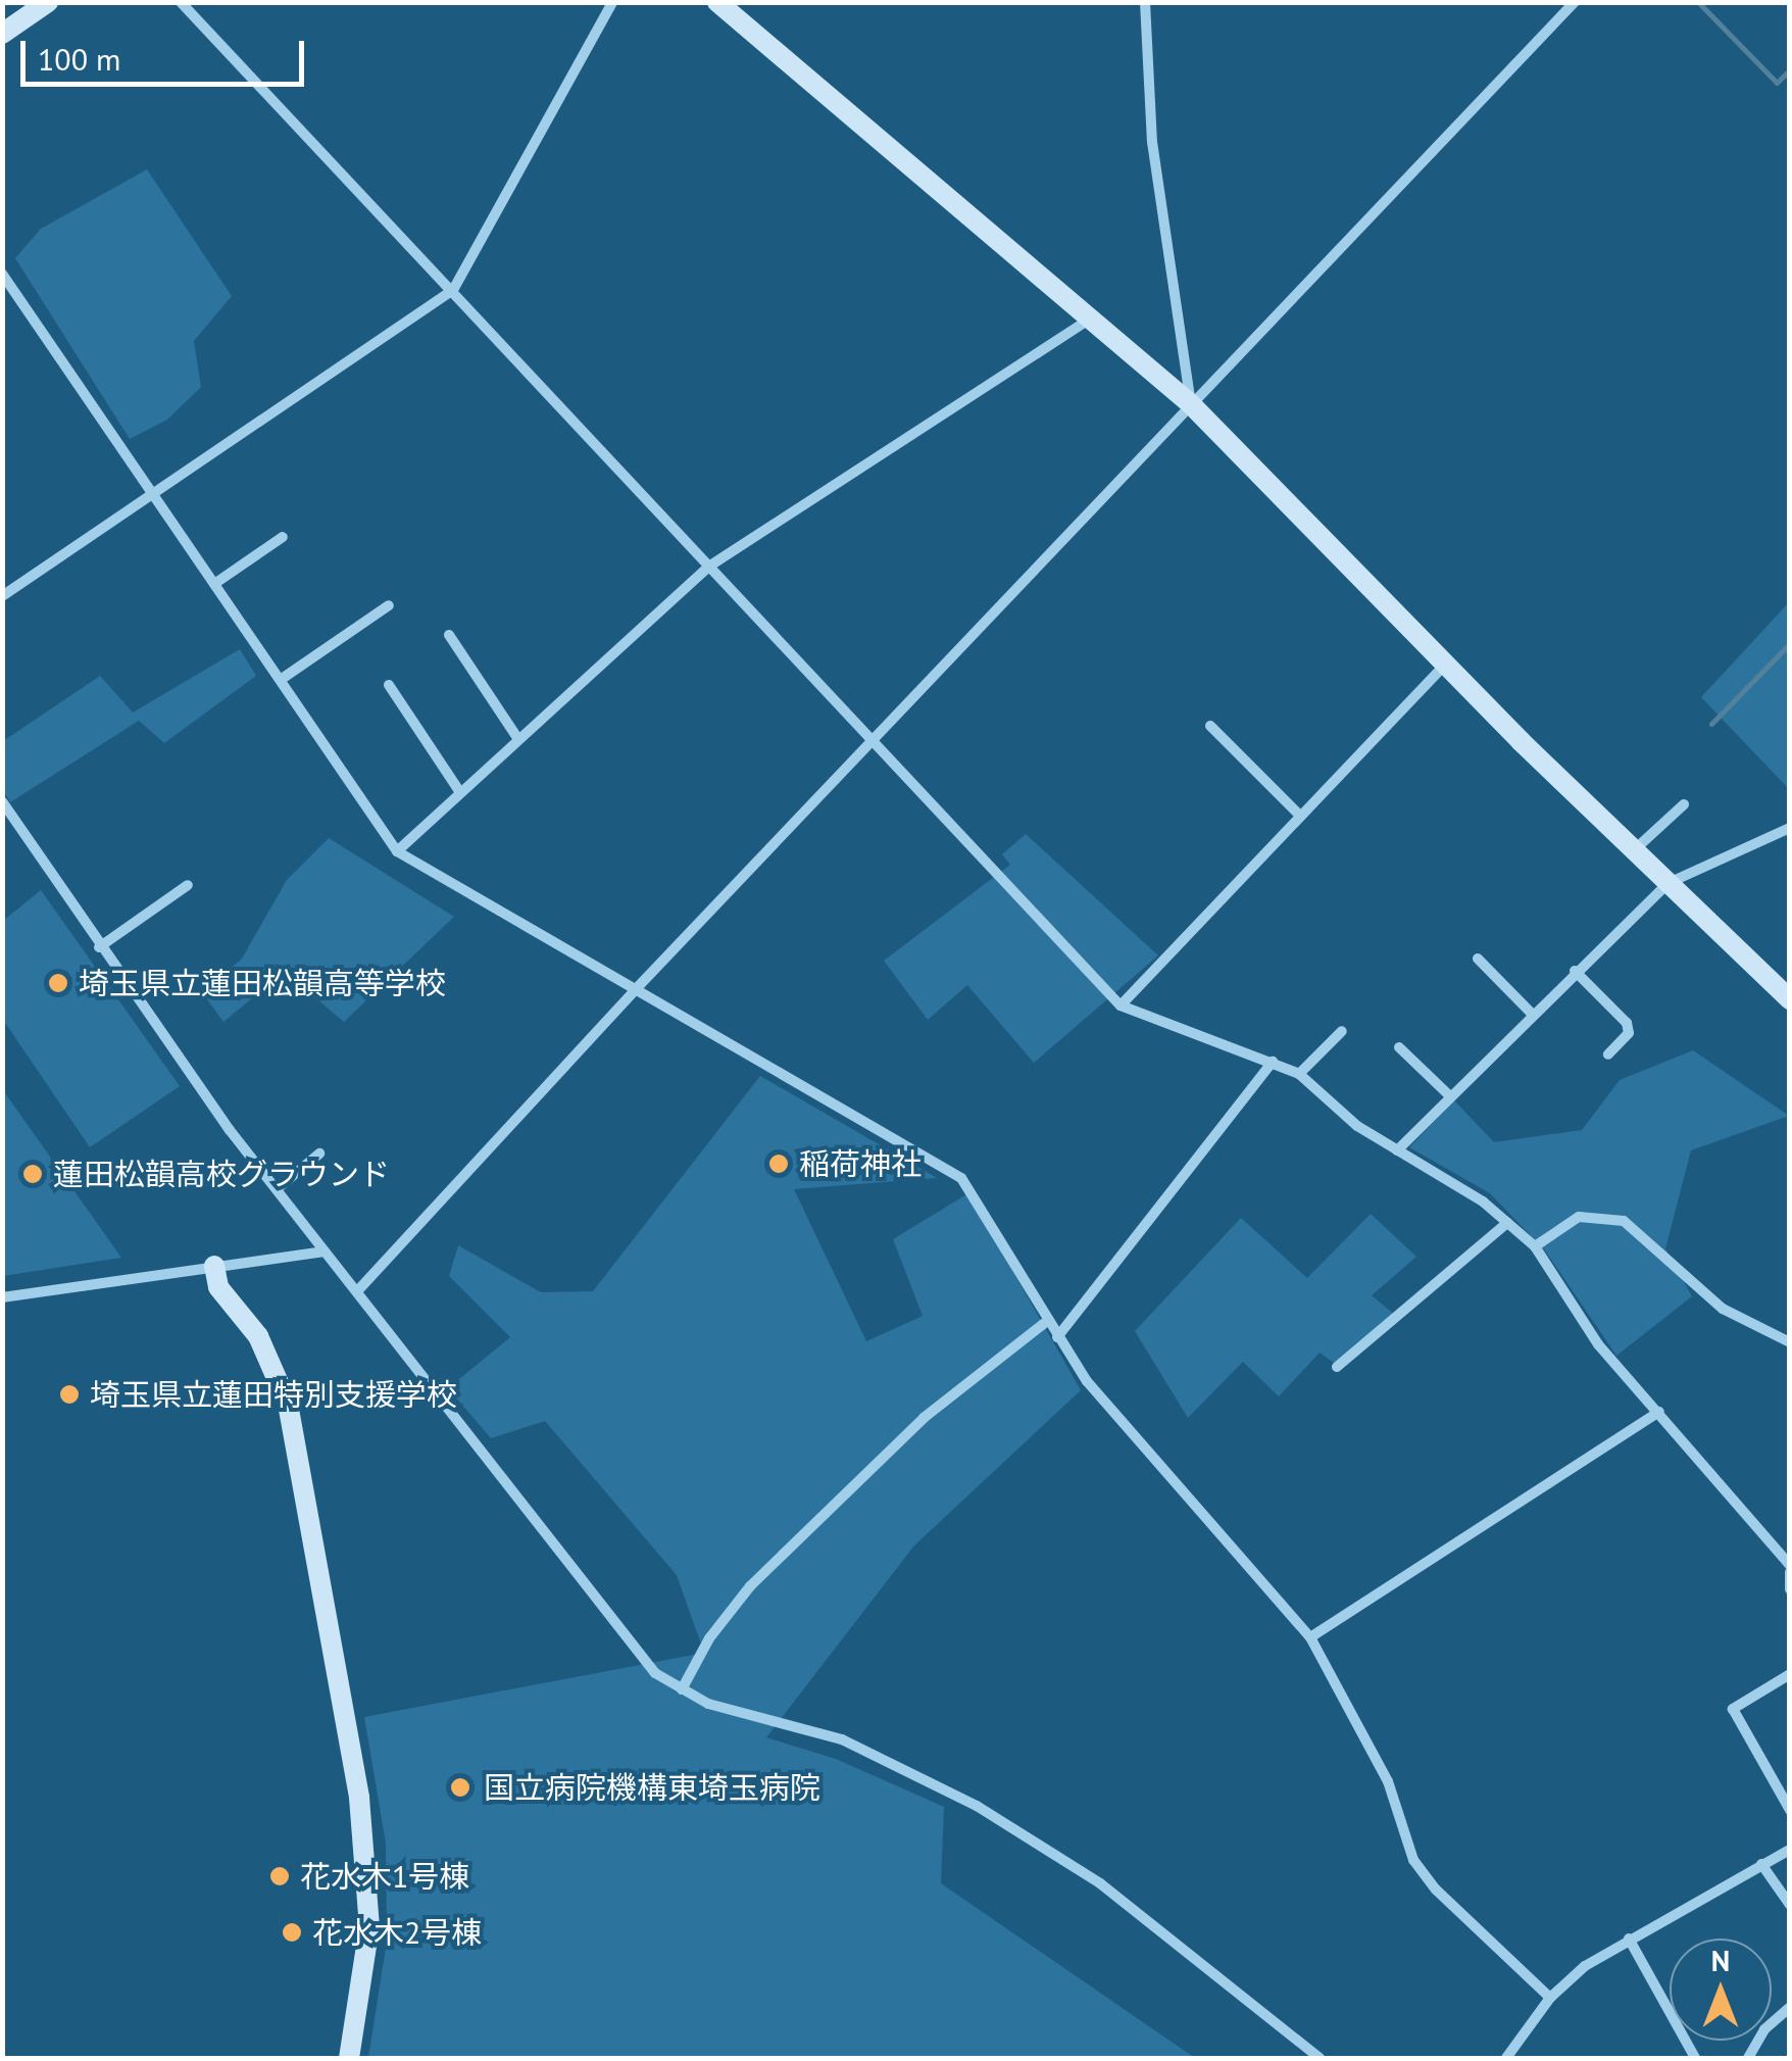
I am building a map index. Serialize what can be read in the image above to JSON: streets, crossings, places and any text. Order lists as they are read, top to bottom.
{
  "places": [
    "埼玉県立蓮田松韻高等学校",
    "稲荷神社",
    "蓮田松韻高校グラウンド",
    "埼玉県立蓮田特別支援学校",
    "国立病院機構東埼玉病院",
    "花水木1号棟",
    "花水木2号棟"
  ],
  "scale_bar": "100 m",
  "north": "top"
}
